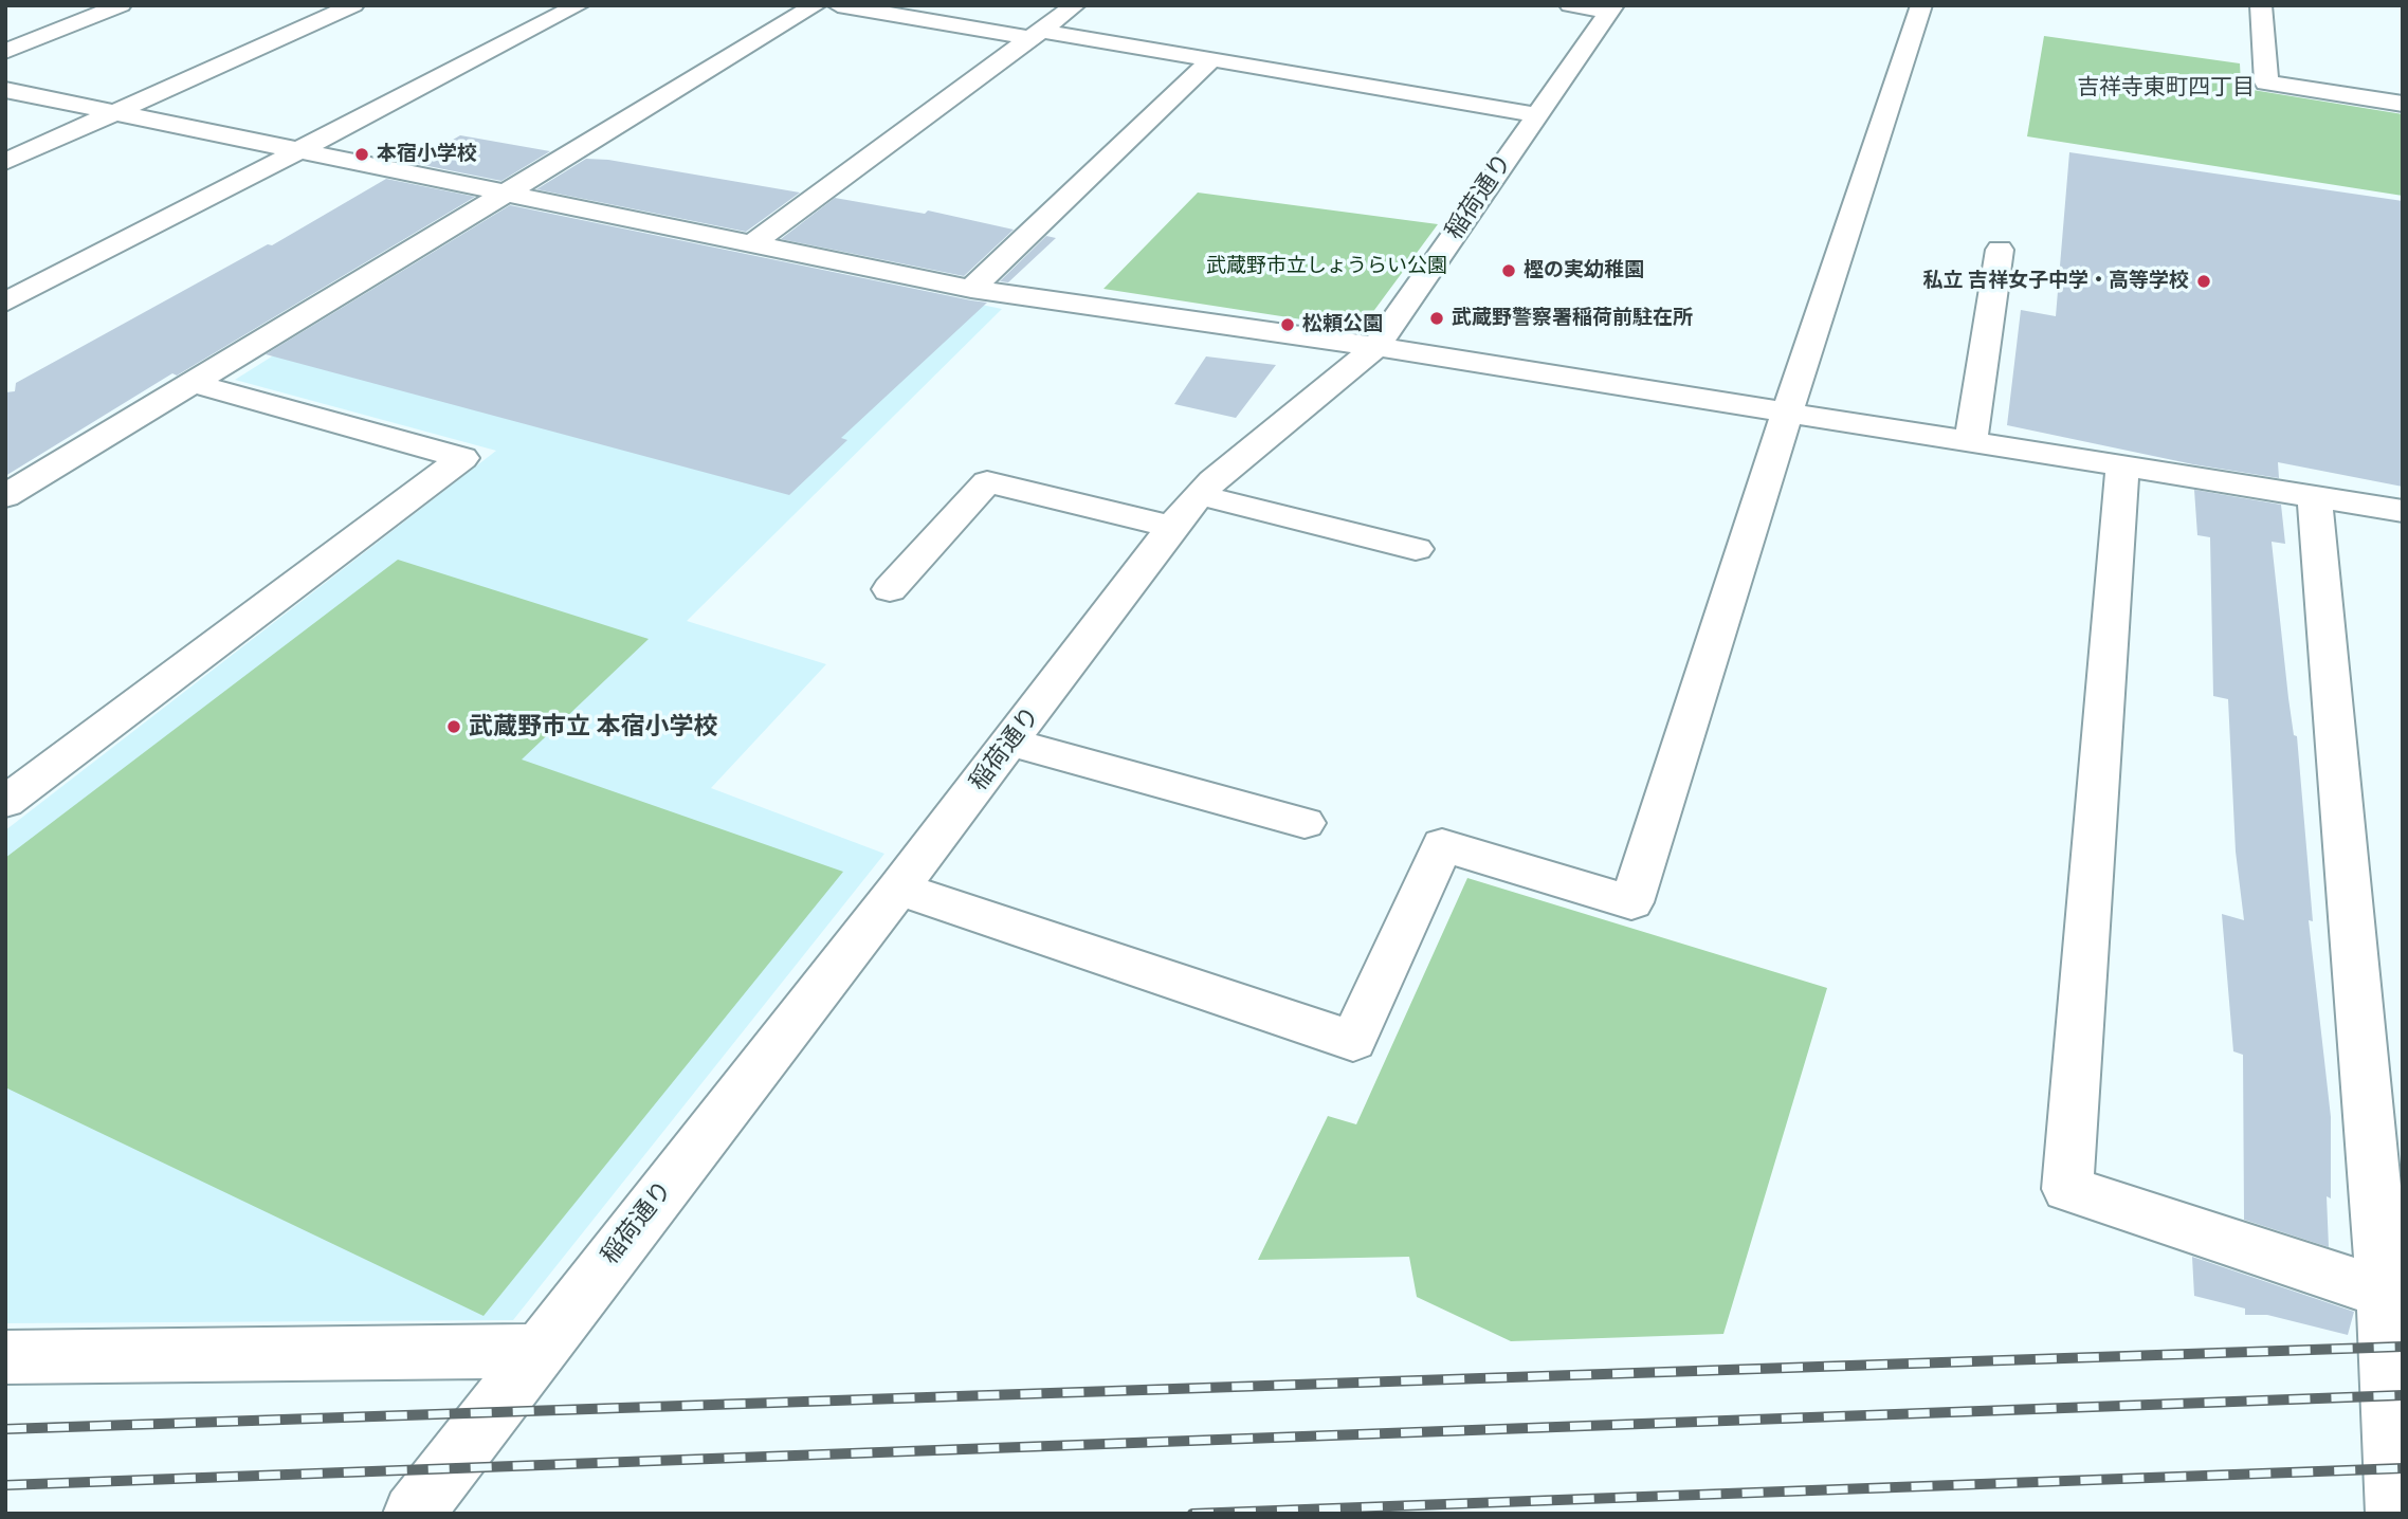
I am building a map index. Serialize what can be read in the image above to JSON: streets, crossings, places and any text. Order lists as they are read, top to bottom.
{
  "streets": {
    "street": ["稲荷通り"]
  },
  "districts": ["吉祥寺東町四丁目"],
  "parks": ["武蔵野市立しょうらい公園"],
  "places": [
    "本宿小学校",
    "樫の実幼稚園",
    "私立 吉祥女子中学・高等学校",
    "武蔵野警察署稲荷前駐在所",
    "松頼公園",
    "武蔵野市立 本宿小学校"
  ]
}
